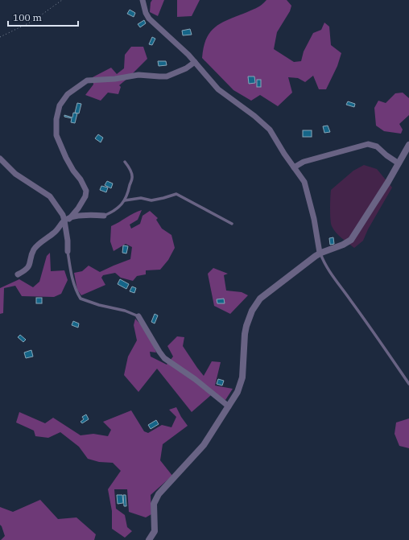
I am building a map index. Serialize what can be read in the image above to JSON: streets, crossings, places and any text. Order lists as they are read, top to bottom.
{
  "scale_bar": "100 m"
}
